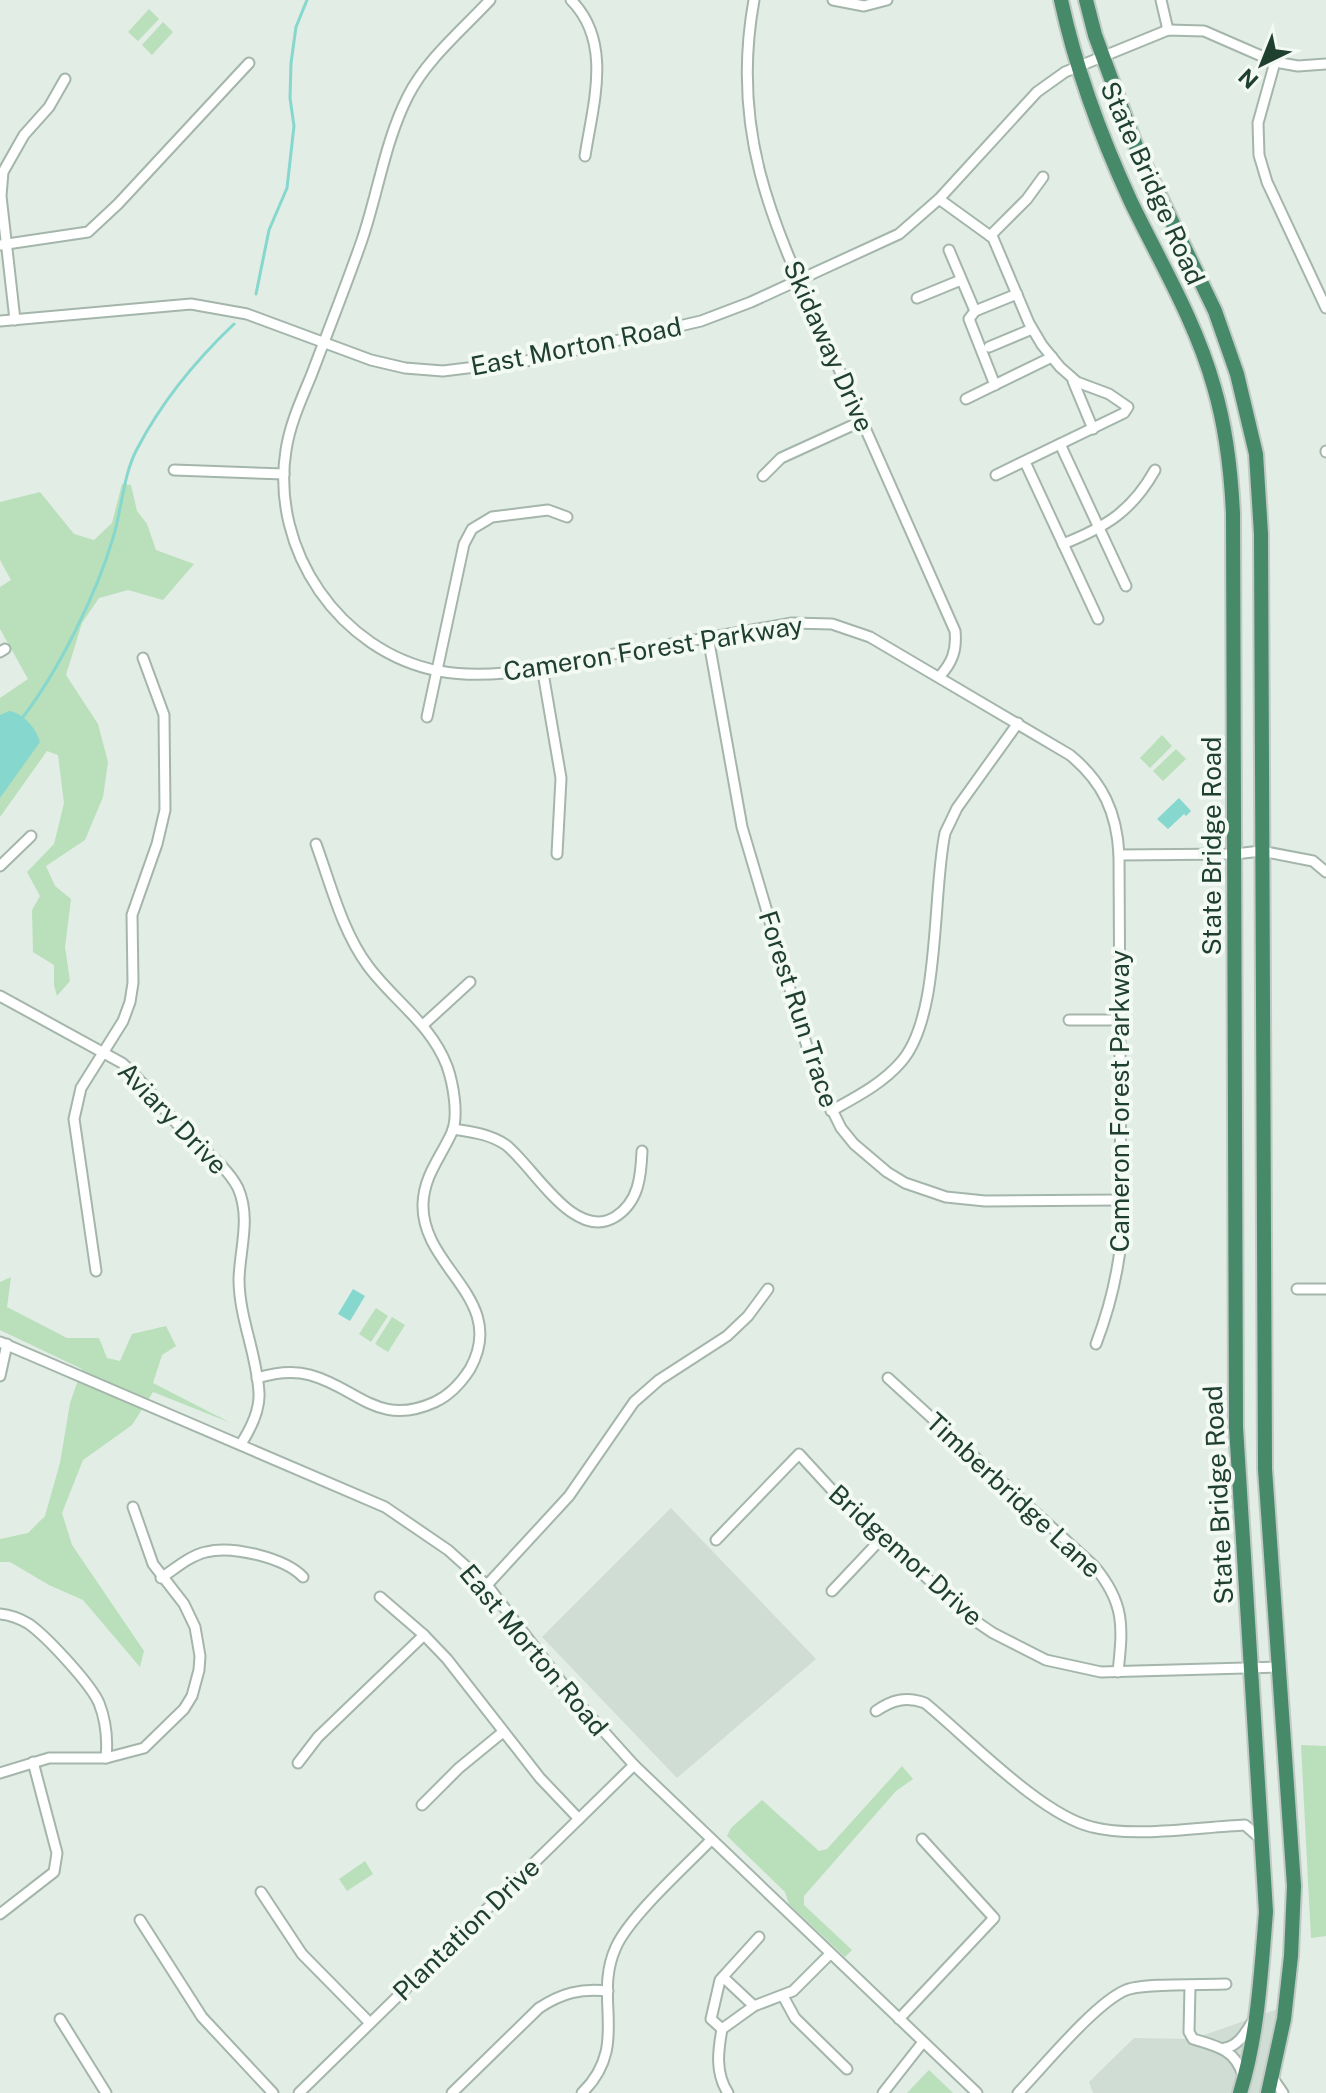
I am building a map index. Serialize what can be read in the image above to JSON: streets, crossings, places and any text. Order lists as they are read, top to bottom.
{
  "streets": {
    "highway": ["State Bridge Road"],
    "street": [
      "East Morton Road",
      "Skidaway Drive",
      "Cameron Forest Parkway",
      "Forest Run Trace",
      "Aviary Drive",
      "Timberbridge Lane",
      "Bridgemor Drive",
      "Plantation Drive"
    ]
  },
  "crossings": [
    ["State Bridge Road", "East Morton Road"],
    ["State Bridge Road", "Bridgemor Drive"],
    ["East Morton Road", "Skidaway Drive"],
    ["East Morton Road", "Cameron Forest Parkway"],
    ["East Morton Road", "Aviary Drive"],
    ["East Morton Road", "Plantation Drive"],
    ["Skidaway Drive", "Cameron Forest Parkway"],
    ["Cameron Forest Parkway", "Forest Run Trace"],
    ["Timberbridge Lane", "Bridgemor Drive"]
  ],
  "north": "bottom left"
}
